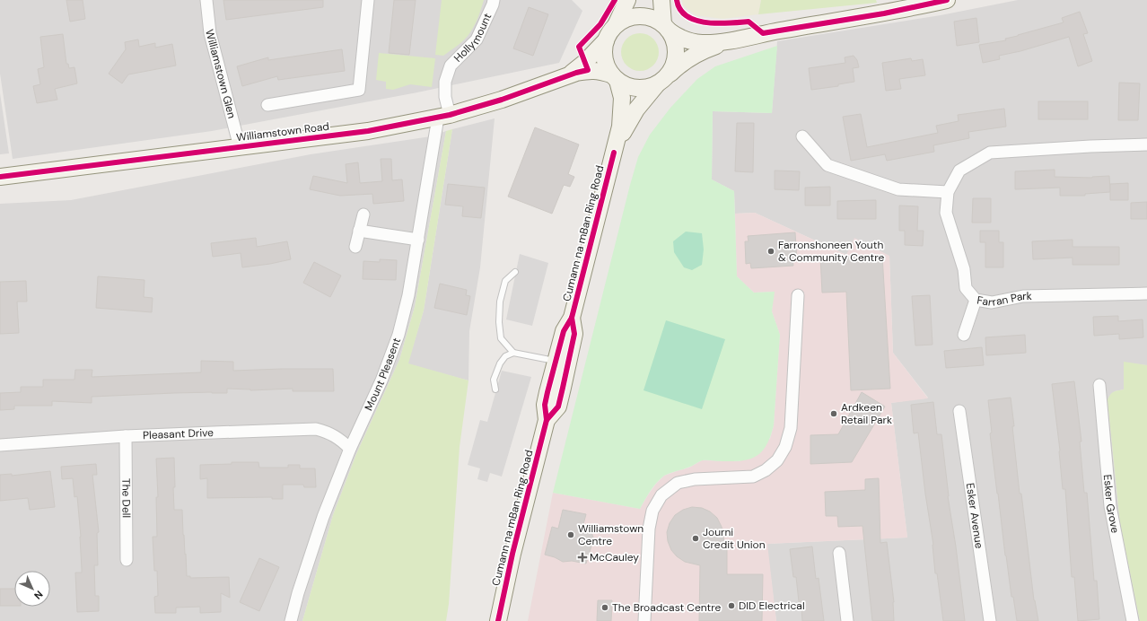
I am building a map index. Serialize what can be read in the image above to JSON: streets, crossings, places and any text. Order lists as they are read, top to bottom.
{
  "streets": {
    "street": [
      "Hollymount",
      "Williamstown Glen",
      "Williamstown Road",
      "Cumann na mBan Ring Road",
      "Farran Park",
      "Mount Pleasent",
      "Pleasant Drive",
      "The Dell",
      "Esker Grove",
      "Esker Avenue"
    ]
  },
  "crossings": [
    ["Hollymount", "Williamstown Road"],
    ["Hollymount", "Mount Pleasent"],
    ["Williamstown Glen", "Williamstown Road"],
    ["Williamstown Road", "Cumann na mBan Ring Road"],
    ["Williamstown Road", "Mount Pleasent"],
    ["Mount Pleasent", "Pleasant Drive"],
    ["Pleasant Drive", "The Dell"]
  ],
  "places": {
    "other": [
      "Farronshoneen Youth & Community Centre",
      "Ardkeen Retail Park",
      "Williamstown Centre",
      "Journi Credit Union",
      "DID Electrical",
      "The Broadcast Centre"
    ],
    "health": ["McCauley"]
  },
  "north": "bottom right"
}
